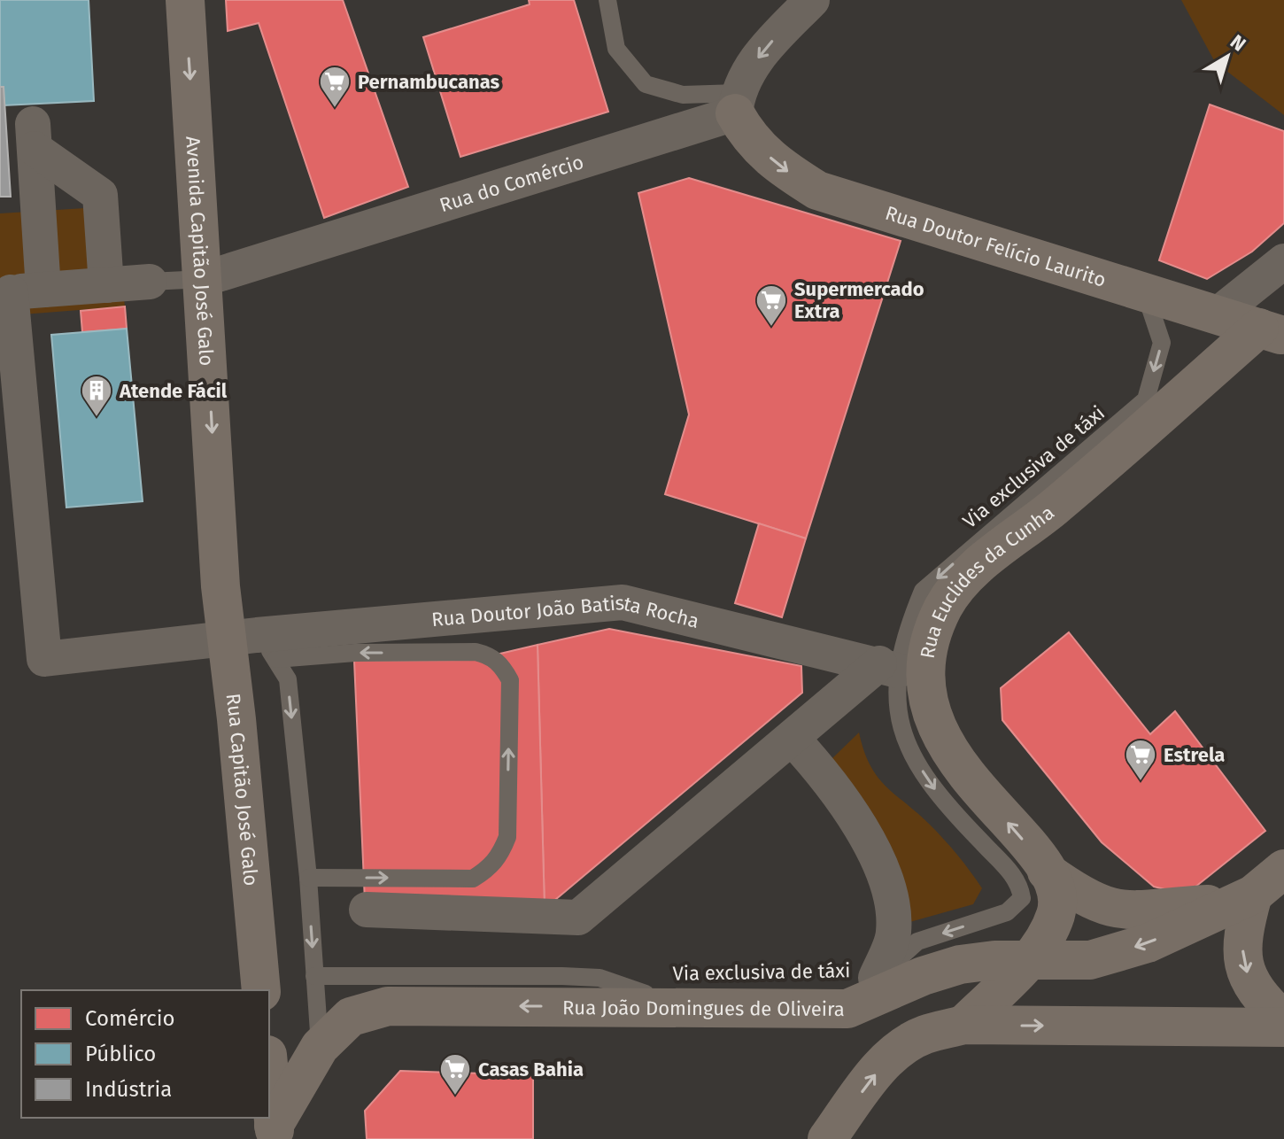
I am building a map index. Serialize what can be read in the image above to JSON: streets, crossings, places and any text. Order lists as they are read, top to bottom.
{
  "streets": {
    "main road": [
      "Rua Doutor Felício Laurito",
      "Avenida Capitão José Galo",
      "Rua Euclides da Cunha",
      "Rua Capitão José Galo",
      "Rua João Domingues de Oliveira"
    ],
    "street": ["Rua do Comércio", "Rua Doutor João Batista Rocha"],
    "lane": ["Via exclusiva de táxi"]
  },
  "crossings": [
    ["Rua do Comércio", "Rua Doutor Felício Laurito"],
    ["Rua do Comércio", "Avenida Capitão José Galo"],
    ["Rua Doutor Felício Laurito", "Via exclusiva de táxi"],
    ["Rua Doutor Felício Laurito", "Rua Euclides da Cunha"],
    ["Avenida Capitão José Galo", "Rua Capitão José Galo"],
    ["Via exclusiva de táxi", "Rua Doutor João Batista Rocha"],
    ["Rua Euclides da Cunha", "Rua João Domingues de Oliveira"],
    ["Rua Doutor João Batista Rocha", "Rua Capitão José Galo"]
  ],
  "one_way": ["Rua Doutor Felício Laurito", "Avenida Capitão José Galo"],
  "places": {
    "supermarket": [
      "Pernambucanas",
      "Supermercado Extra",
      "Estrela",
      "Casas Bahia"
    ],
    "building": ["Atende Fácil"]
  },
  "legend": ["Comércio", "Público", "Indústria"],
  "north": "top right"
}
